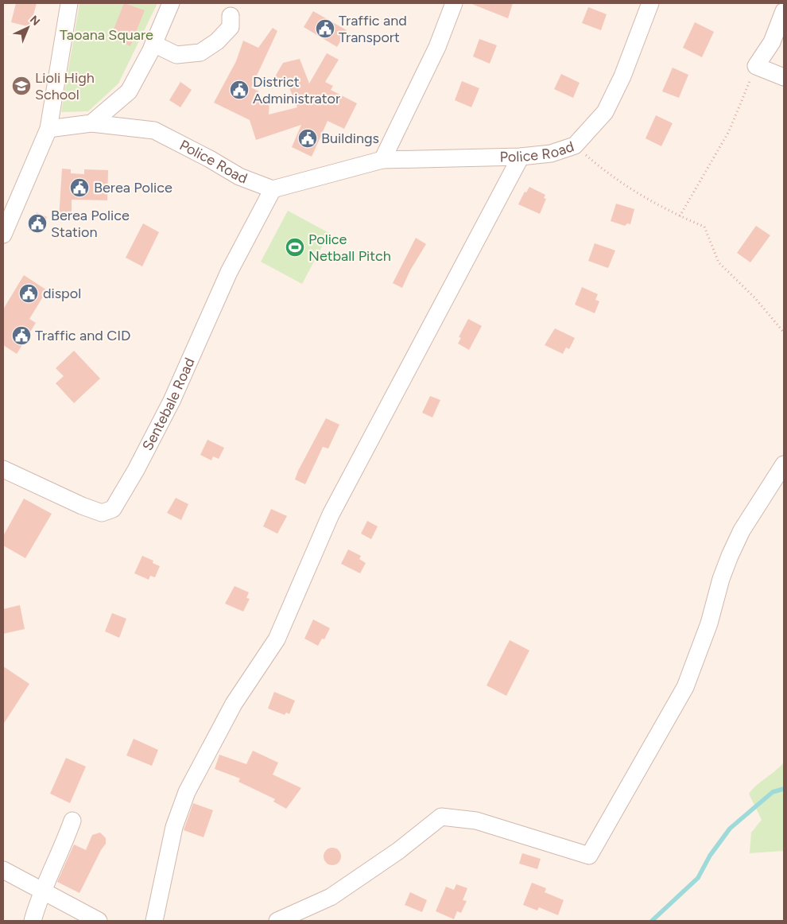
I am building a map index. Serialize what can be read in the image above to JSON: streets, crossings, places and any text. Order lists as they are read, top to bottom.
{
  "streets": {
    "street": ["Police Road", "Sentebale Road"]
  },
  "crossings": [
    ["Police Road", "Sentebale Road"]
  ],
  "parks": ["Taoana Square"],
  "places": {
    "public building": [
      "Traffic and Transport",
      "District Administrator",
      "Buildings",
      "Berea Police",
      "Berea Police Station",
      "dispol",
      "Traffic and CID"
    ],
    "school or university": ["Lioli High School"],
    "sports": ["Police Netball Pitch"]
  },
  "north": "top right"
}
